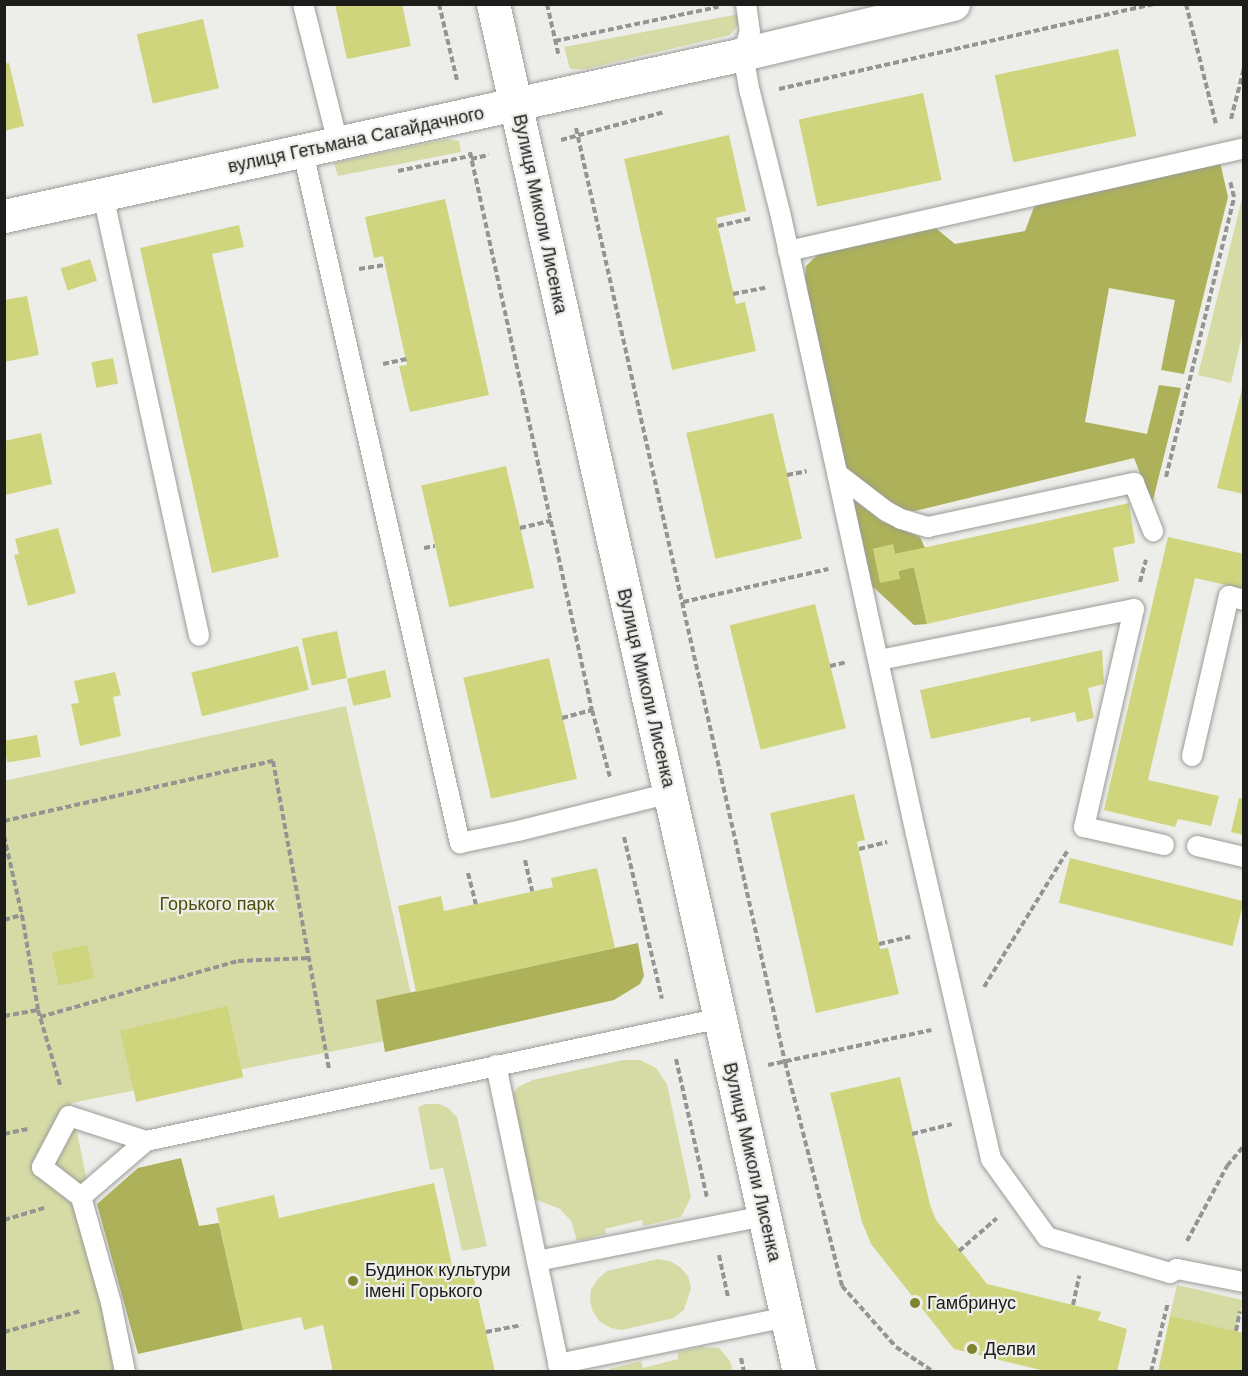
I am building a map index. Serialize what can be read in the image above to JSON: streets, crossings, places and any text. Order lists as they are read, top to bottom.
{
  "streets": {
    "street": ["вулиця Гетьмана Сагайдачного", "Вулиця Миколи Лисенка"]
  },
  "crossings": [
    ["вулиця Гетьмана Сагайдачного", "Вулиця Миколи Лисенка"]
  ],
  "parks": ["Горького парк"],
  "places": ["Будинок культури імені Горького", "Гамбринус", "Делви"]
}
